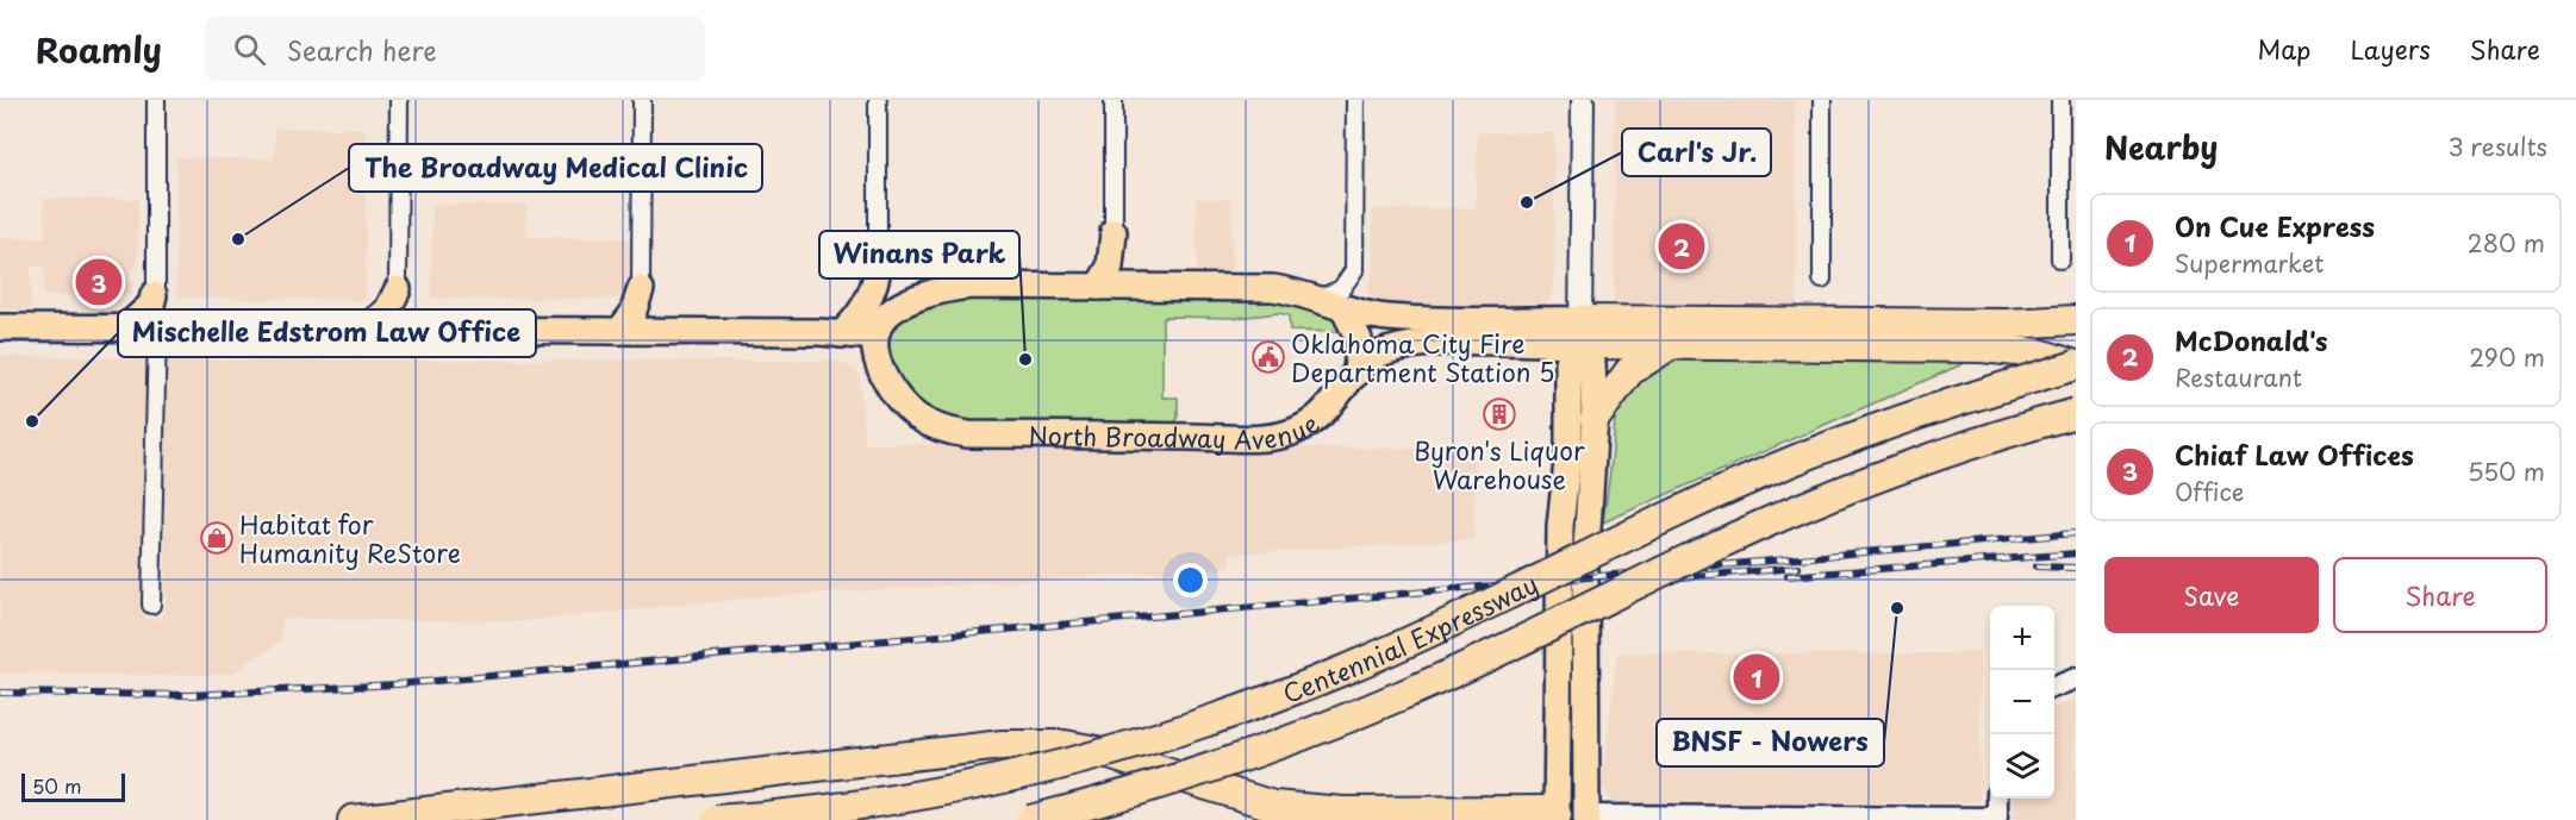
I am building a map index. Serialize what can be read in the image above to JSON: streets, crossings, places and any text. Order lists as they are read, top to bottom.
{
  "streets": {
    "highway": ["Centennial Expressway"],
    "main road": ["North Broadway Avenue"]
  },
  "places": {
    "other": [
      "Carl's Jr.",
      "The Broadway Medical Clinic",
      "Winans Park",
      "Mischelle Edstrom Law Office",
      "BNSF - Nowers"
    ],
    "public building": ["Oklahoma City Fire Department Station 5"],
    "building": ["Byron's Liquor Warehouse"],
    "shop": ["Habitat for Humanity ReStore"]
  },
  "scale_bar": "50 m",
  "page": {
    "header": "Roamly",
    "search": "Search here",
    "nav": ["Map", "Layers", "Share"],
    "heading": ["Nearby", "3 results"],
    "list": [
      {
        "mark": "1",
        "name": "On Cue Express",
        "note": "Supermarket",
        "value": "280 m"
      },
      {
        "mark": "2",
        "name": "McDonald's",
        "note": "Restaurant",
        "value": "290 m"
      },
      {
        "mark": "3",
        "name": "Chiaf Law Offices",
        "note": "Office",
        "value": "550 m"
      }
    ],
    "pins": ["2", "3", "1"],
    "buttons": ["Save", "Share"],
    "map_buttons": ["+", "−"],
    "scale": "50 m"
  }
}
